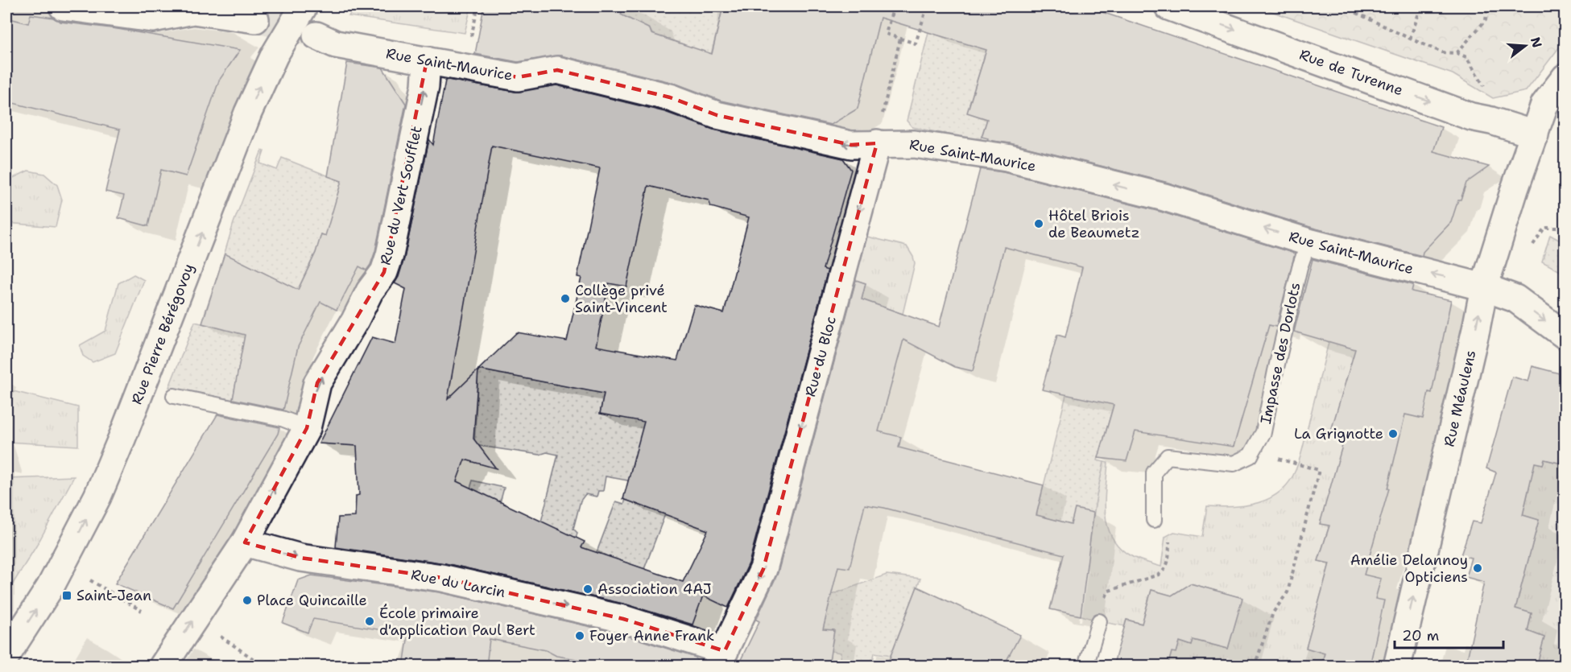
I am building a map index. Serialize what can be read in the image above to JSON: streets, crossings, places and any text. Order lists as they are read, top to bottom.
{
  "streets": {
    "street": [
      "Rue Saint-Maurice",
      "Rue de Turenne",
      "Rue du Vert Soufflet",
      "Rue Pierre Bérégovoy",
      "Rue du Bloc",
      "Rue Méaulens",
      "Rue du Larcin"
    ],
    "lane": ["Impasse des Dorlots"]
  },
  "crossings": [
    ["Rue Saint-Maurice", "Rue du Vert Soufflet"],
    ["Rue Saint-Maurice", "Impasse des Dorlots"],
    ["Rue Saint-Maurice", "Rue du Bloc"],
    ["Rue Saint-Maurice", "Rue Méaulens"],
    ["Rue de Turenne", "Rue Méaulens"],
    ["Rue du Vert Soufflet", "Rue du Larcin"],
    ["Rue du Bloc", "Rue du Larcin"]
  ],
  "one_way": [
    "Rue Saint-Maurice",
    "Rue de Turenne",
    "Rue du Vert Soufflet",
    "Rue Pierre Bérégovoy",
    "Rue du Bloc",
    "Rue Méaulens",
    "Rue du Larcin"
  ],
  "places": {
    "other": [
      "Hôtel Briois de Beaumetz",
      "Collège privé Saint-Vincent",
      "La Grignotte",
      "Amélie Delannoy Opticiens",
      "Association 4AJ",
      "Place Quincaille",
      "École primaire d'application Paul Bert",
      "Foyer Anne Frank"
    ],
    "transit": ["Saint-Jean"]
  },
  "scale_bar": "20 m",
  "north": "right"
}
